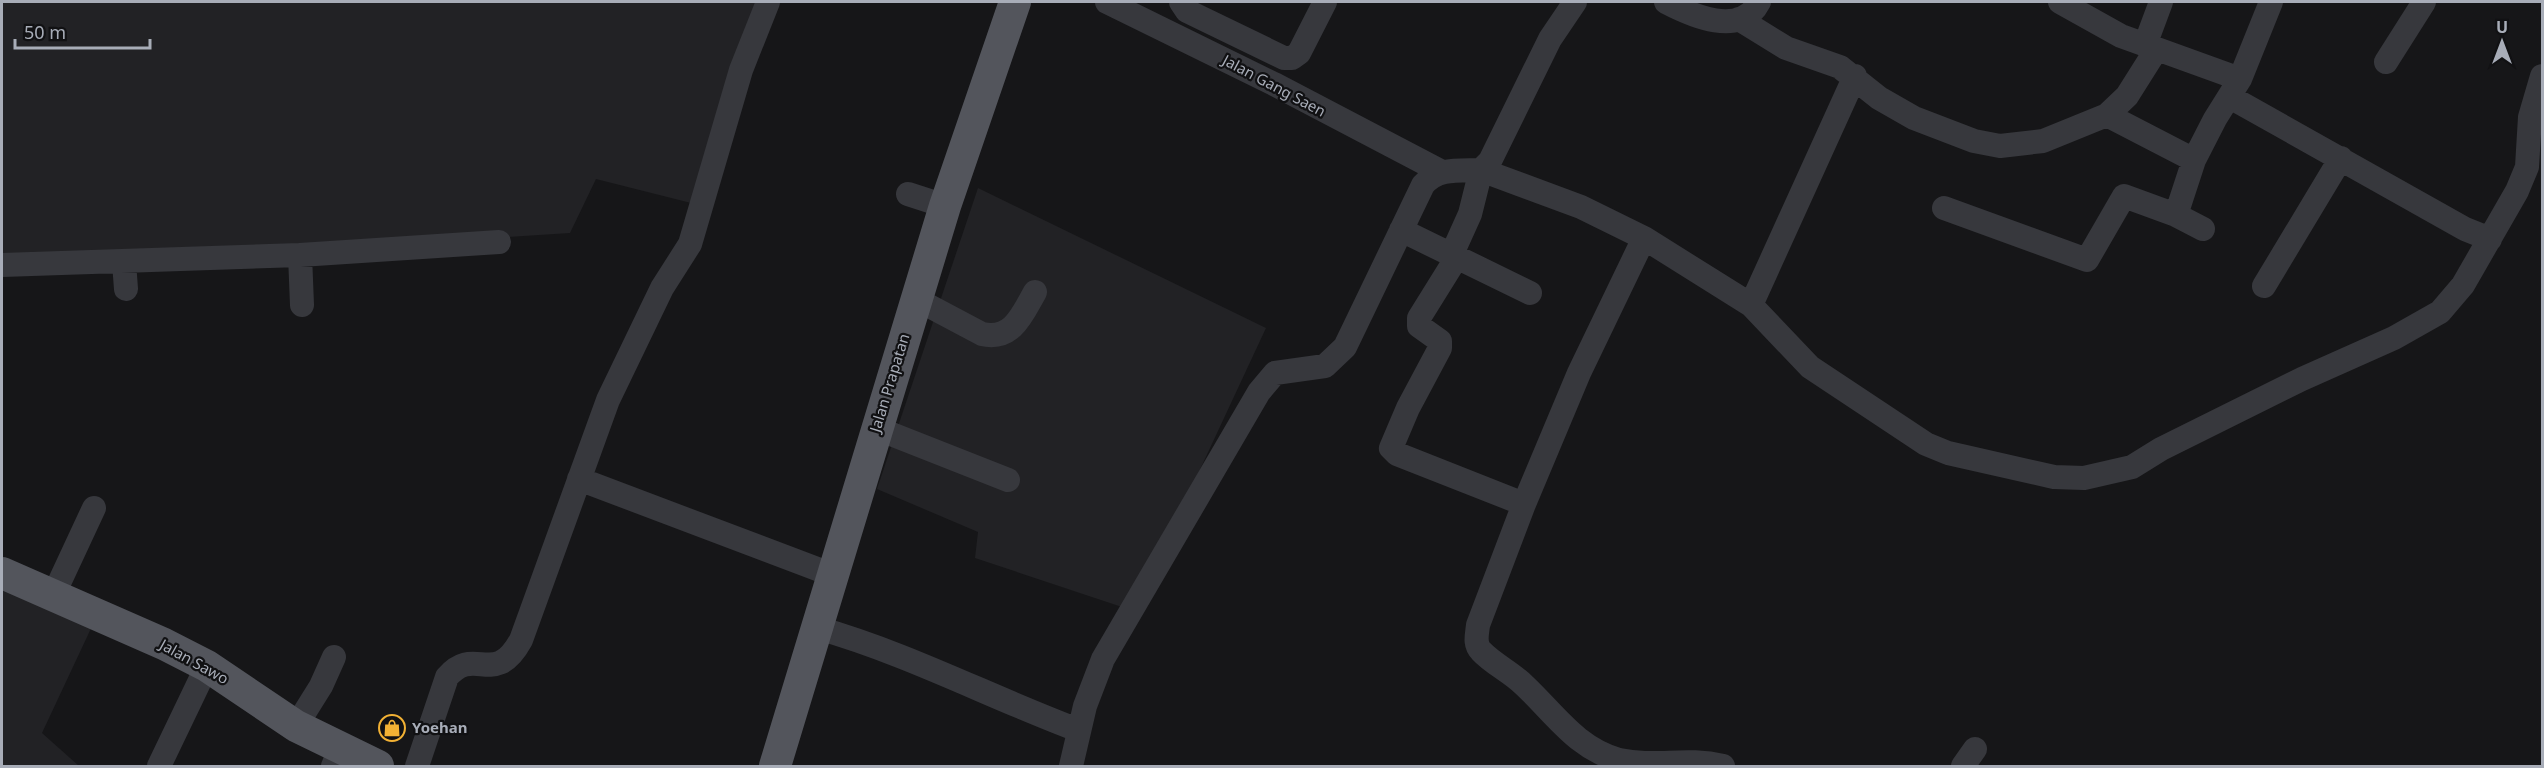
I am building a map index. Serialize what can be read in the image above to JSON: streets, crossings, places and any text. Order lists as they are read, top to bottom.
{
  "streets": {
    "main road": ["Jalan Prapatan", "Jalan Sawo"],
    "street": ["Jalan Gang Saen"]
  },
  "places": {
    "shop": ["Yoehan"]
  },
  "scale_bar": "50 m",
  "north": "top"
}
